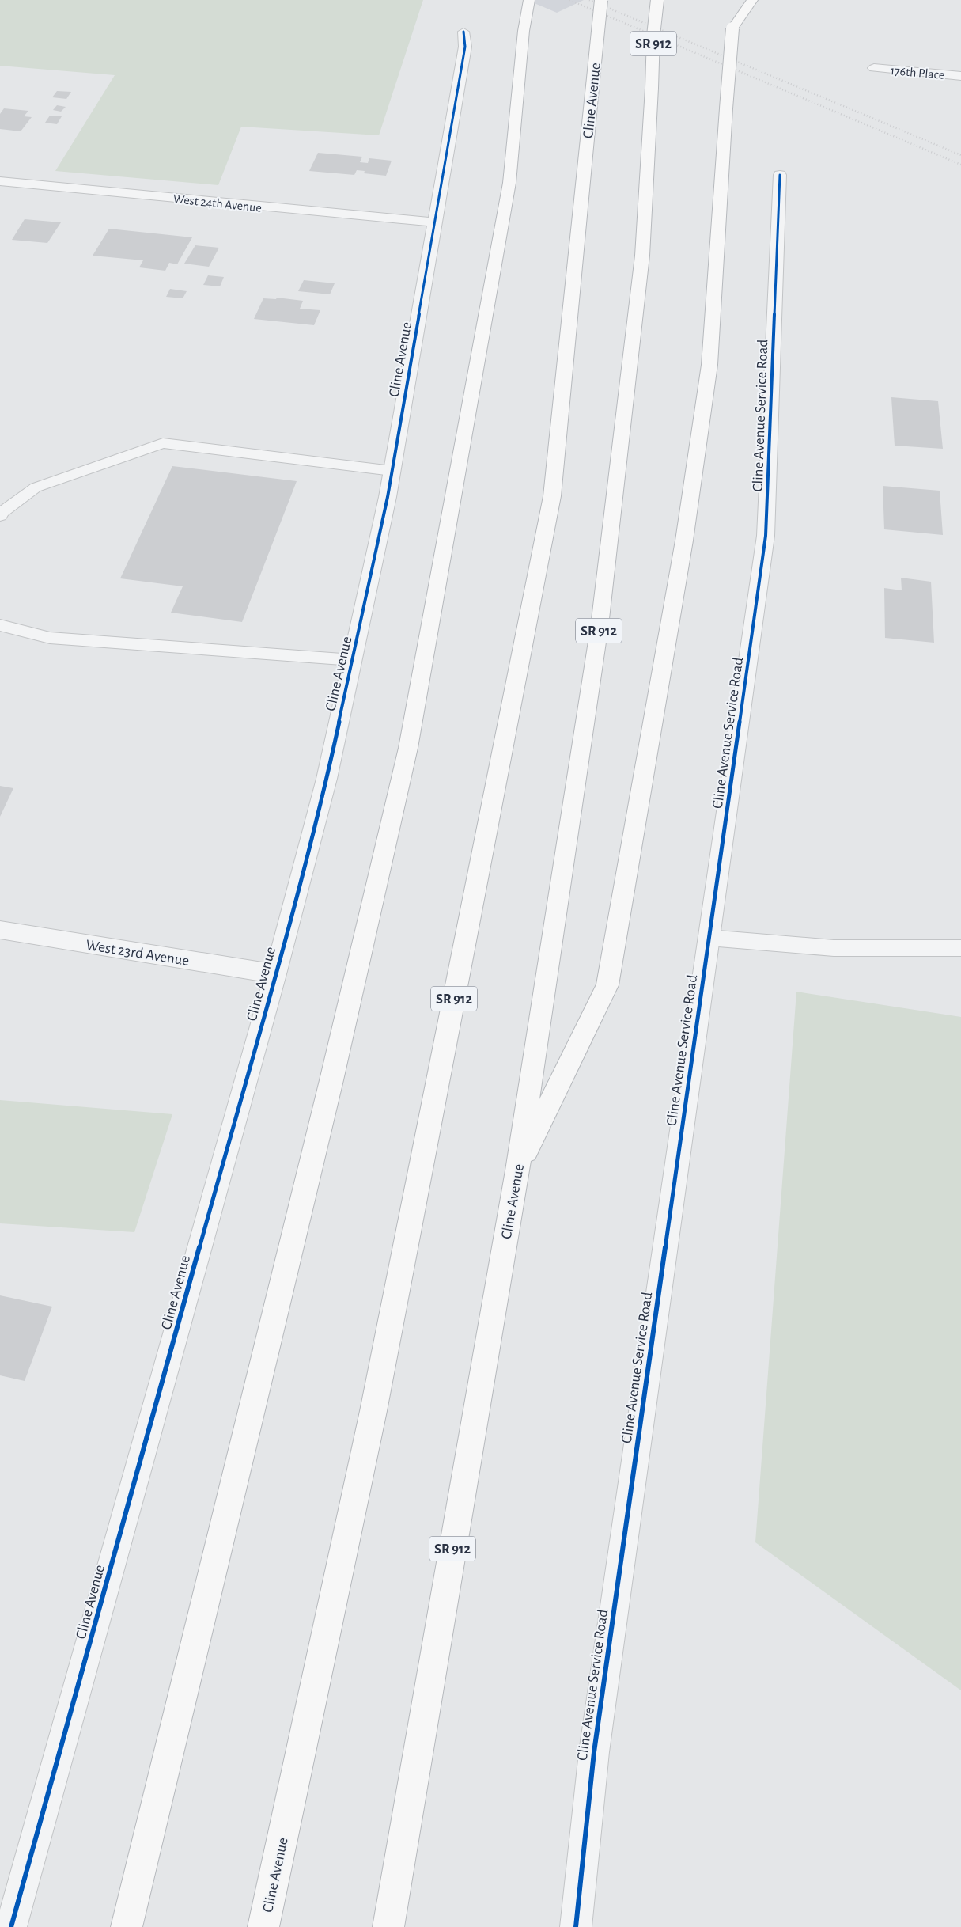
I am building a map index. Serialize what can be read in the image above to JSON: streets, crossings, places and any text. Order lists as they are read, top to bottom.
{
  "streets": {
    "highway": ["SR 912", "Cline Avenue"],
    "street": [
      "176th Place",
      "West 24th Avenue",
      "Cline Avenue Service Road",
      "West 23rd Avenue"
    ]
  },
  "crossings": [
    ["Cline Avenue", "West 24th Avenue"],
    ["Cline Avenue", "West 23rd Avenue"]
  ]
}
